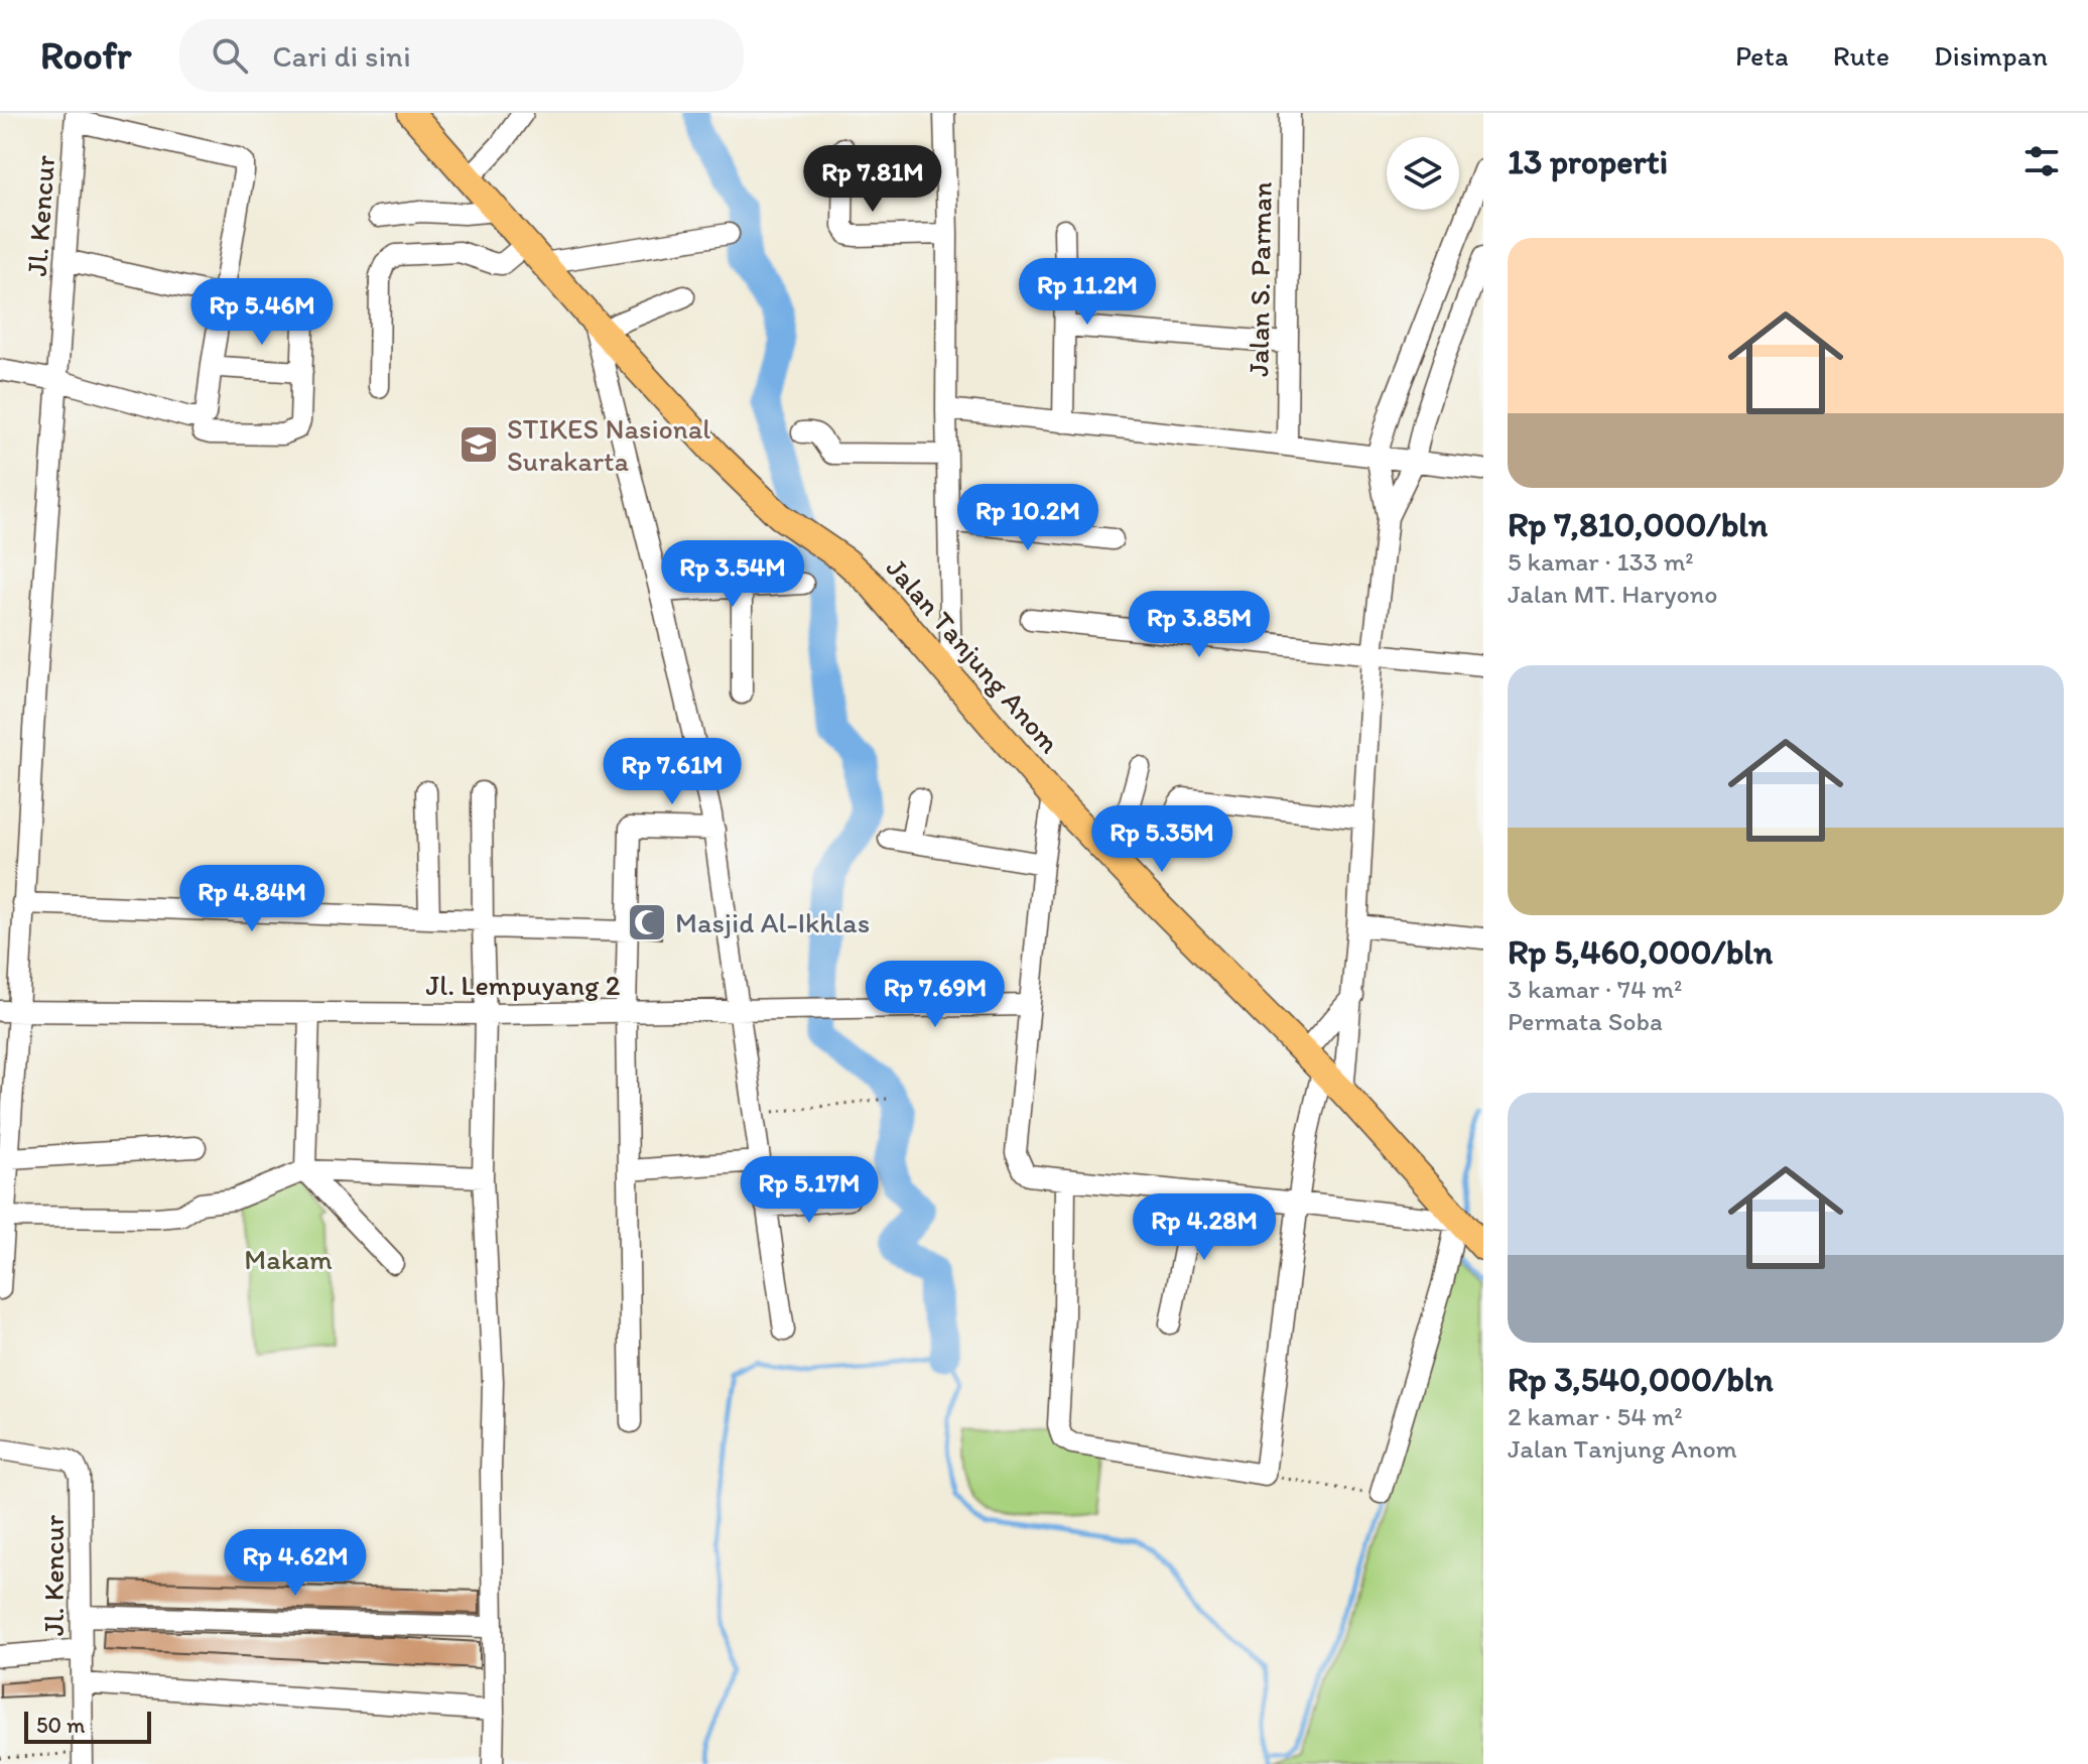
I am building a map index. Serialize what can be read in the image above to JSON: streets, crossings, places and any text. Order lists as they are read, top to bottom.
{
  "streets": {
    "main road": ["Jalan Tanjung Anom"],
    "street": ["Jl. Kencur", "Jalan S. Parman", "Jl. Lempuyang 2"]
  },
  "crossings": [
    ["Jl. Kencur", "Jl. Lempuyang 2"]
  ],
  "parks": ["Makam"],
  "places": {
    "school or university": ["STIKES Nasional Surakarta"],
    "mosque": ["Masjid Al-Ikhlas"]
  },
  "scale_bar": "50 m",
  "page": {
    "header": "Roofr",
    "search": "Cari di sini",
    "nav": ["Peta", "Rute", "Disimpan"],
    "heading": "13 properti",
    "price": [
      "Rp 7.81M",
      "Rp 11.2M",
      "Rp 5.46M",
      "Rp 10.2M",
      "Rp 3.54M",
      "Rp 3.85M",
      "Rp 7.61M",
      "Rp 5.35M",
      "Rp 4.84M",
      "Rp 7.69M",
      "Rp 5.17M",
      "Rp 4.28M",
      "Rp 4.62M"
    ],
    "list": [
      {
        "name": "Rp 7,810,000/bln",
        "note": "5 kamar · 133 m² · Jalan MT. Haryono"
      },
      {
        "name": "Rp 5,460,000/bln",
        "note": "3 kamar · 74 m² · Permata Soba"
      },
      {
        "name": "Rp 3,540,000/bln",
        "note": "2 kamar · 54 m² · Jalan Tanjung Anom"
      }
    ],
    "scale": "50 m"
  }
}
